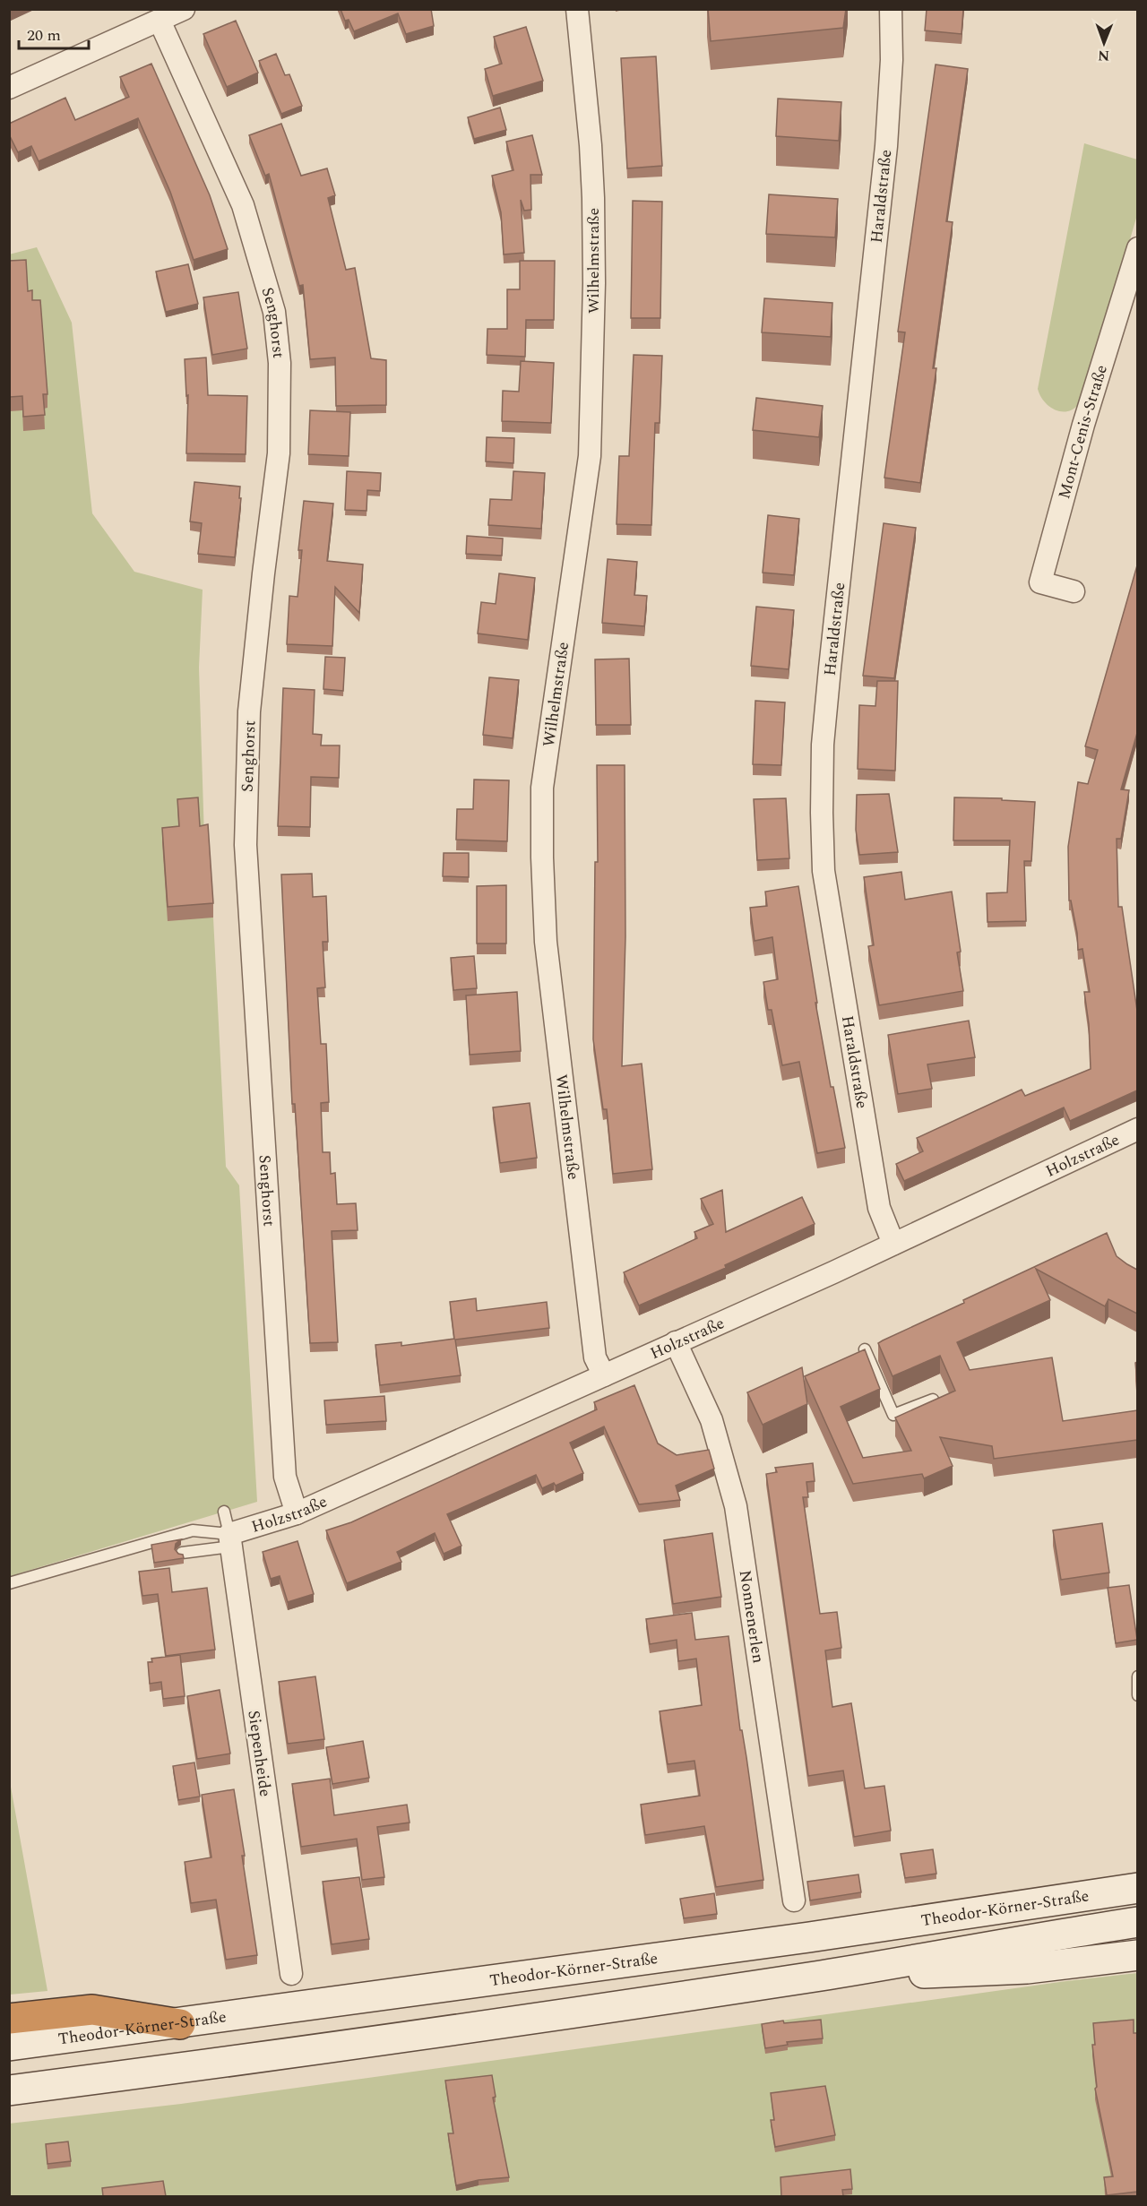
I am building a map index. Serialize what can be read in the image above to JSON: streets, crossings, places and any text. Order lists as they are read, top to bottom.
{
  "streets": {
    "main road": ["Theodor-Körner-Straße"],
    "street": [
      "Haraldstraße",
      "Wilhelmstraße",
      "Senghorst",
      "Mont-Cenis-Straße",
      "Holzstraße",
      "Nonnenerlen",
      "Siepenheide"
    ]
  },
  "crossings": [
    ["Haraldstraße", "Holzstraße"],
    ["Wilhelmstraße", "Holzstraße"],
    ["Senghorst", "Holzstraße"],
    ["Holzstraße", "Nonnenerlen"],
    ["Holzstraße", "Siepenheide"]
  ],
  "scale_bar": "20 m",
  "north": "bottom"
}
